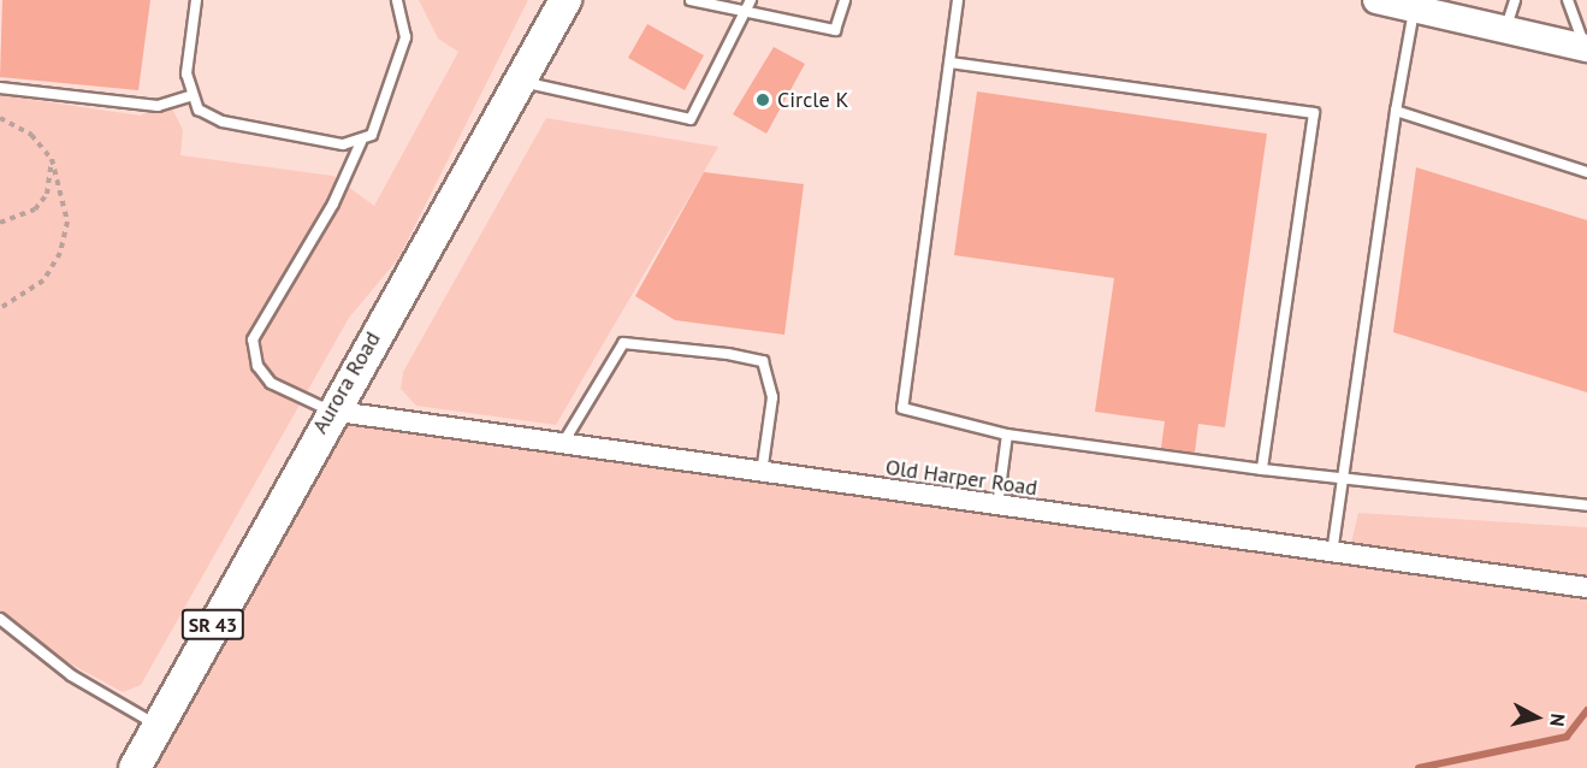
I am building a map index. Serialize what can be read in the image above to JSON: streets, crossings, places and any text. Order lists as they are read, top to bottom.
{
  "streets": {
    "main road": ["Aurora Road", "SR 43"],
    "street": ["Old Harper Road"]
  },
  "crossings": [
    ["Aurora Road", "Old Harper Road"]
  ],
  "places": ["Circle K"],
  "north": "right"
}
